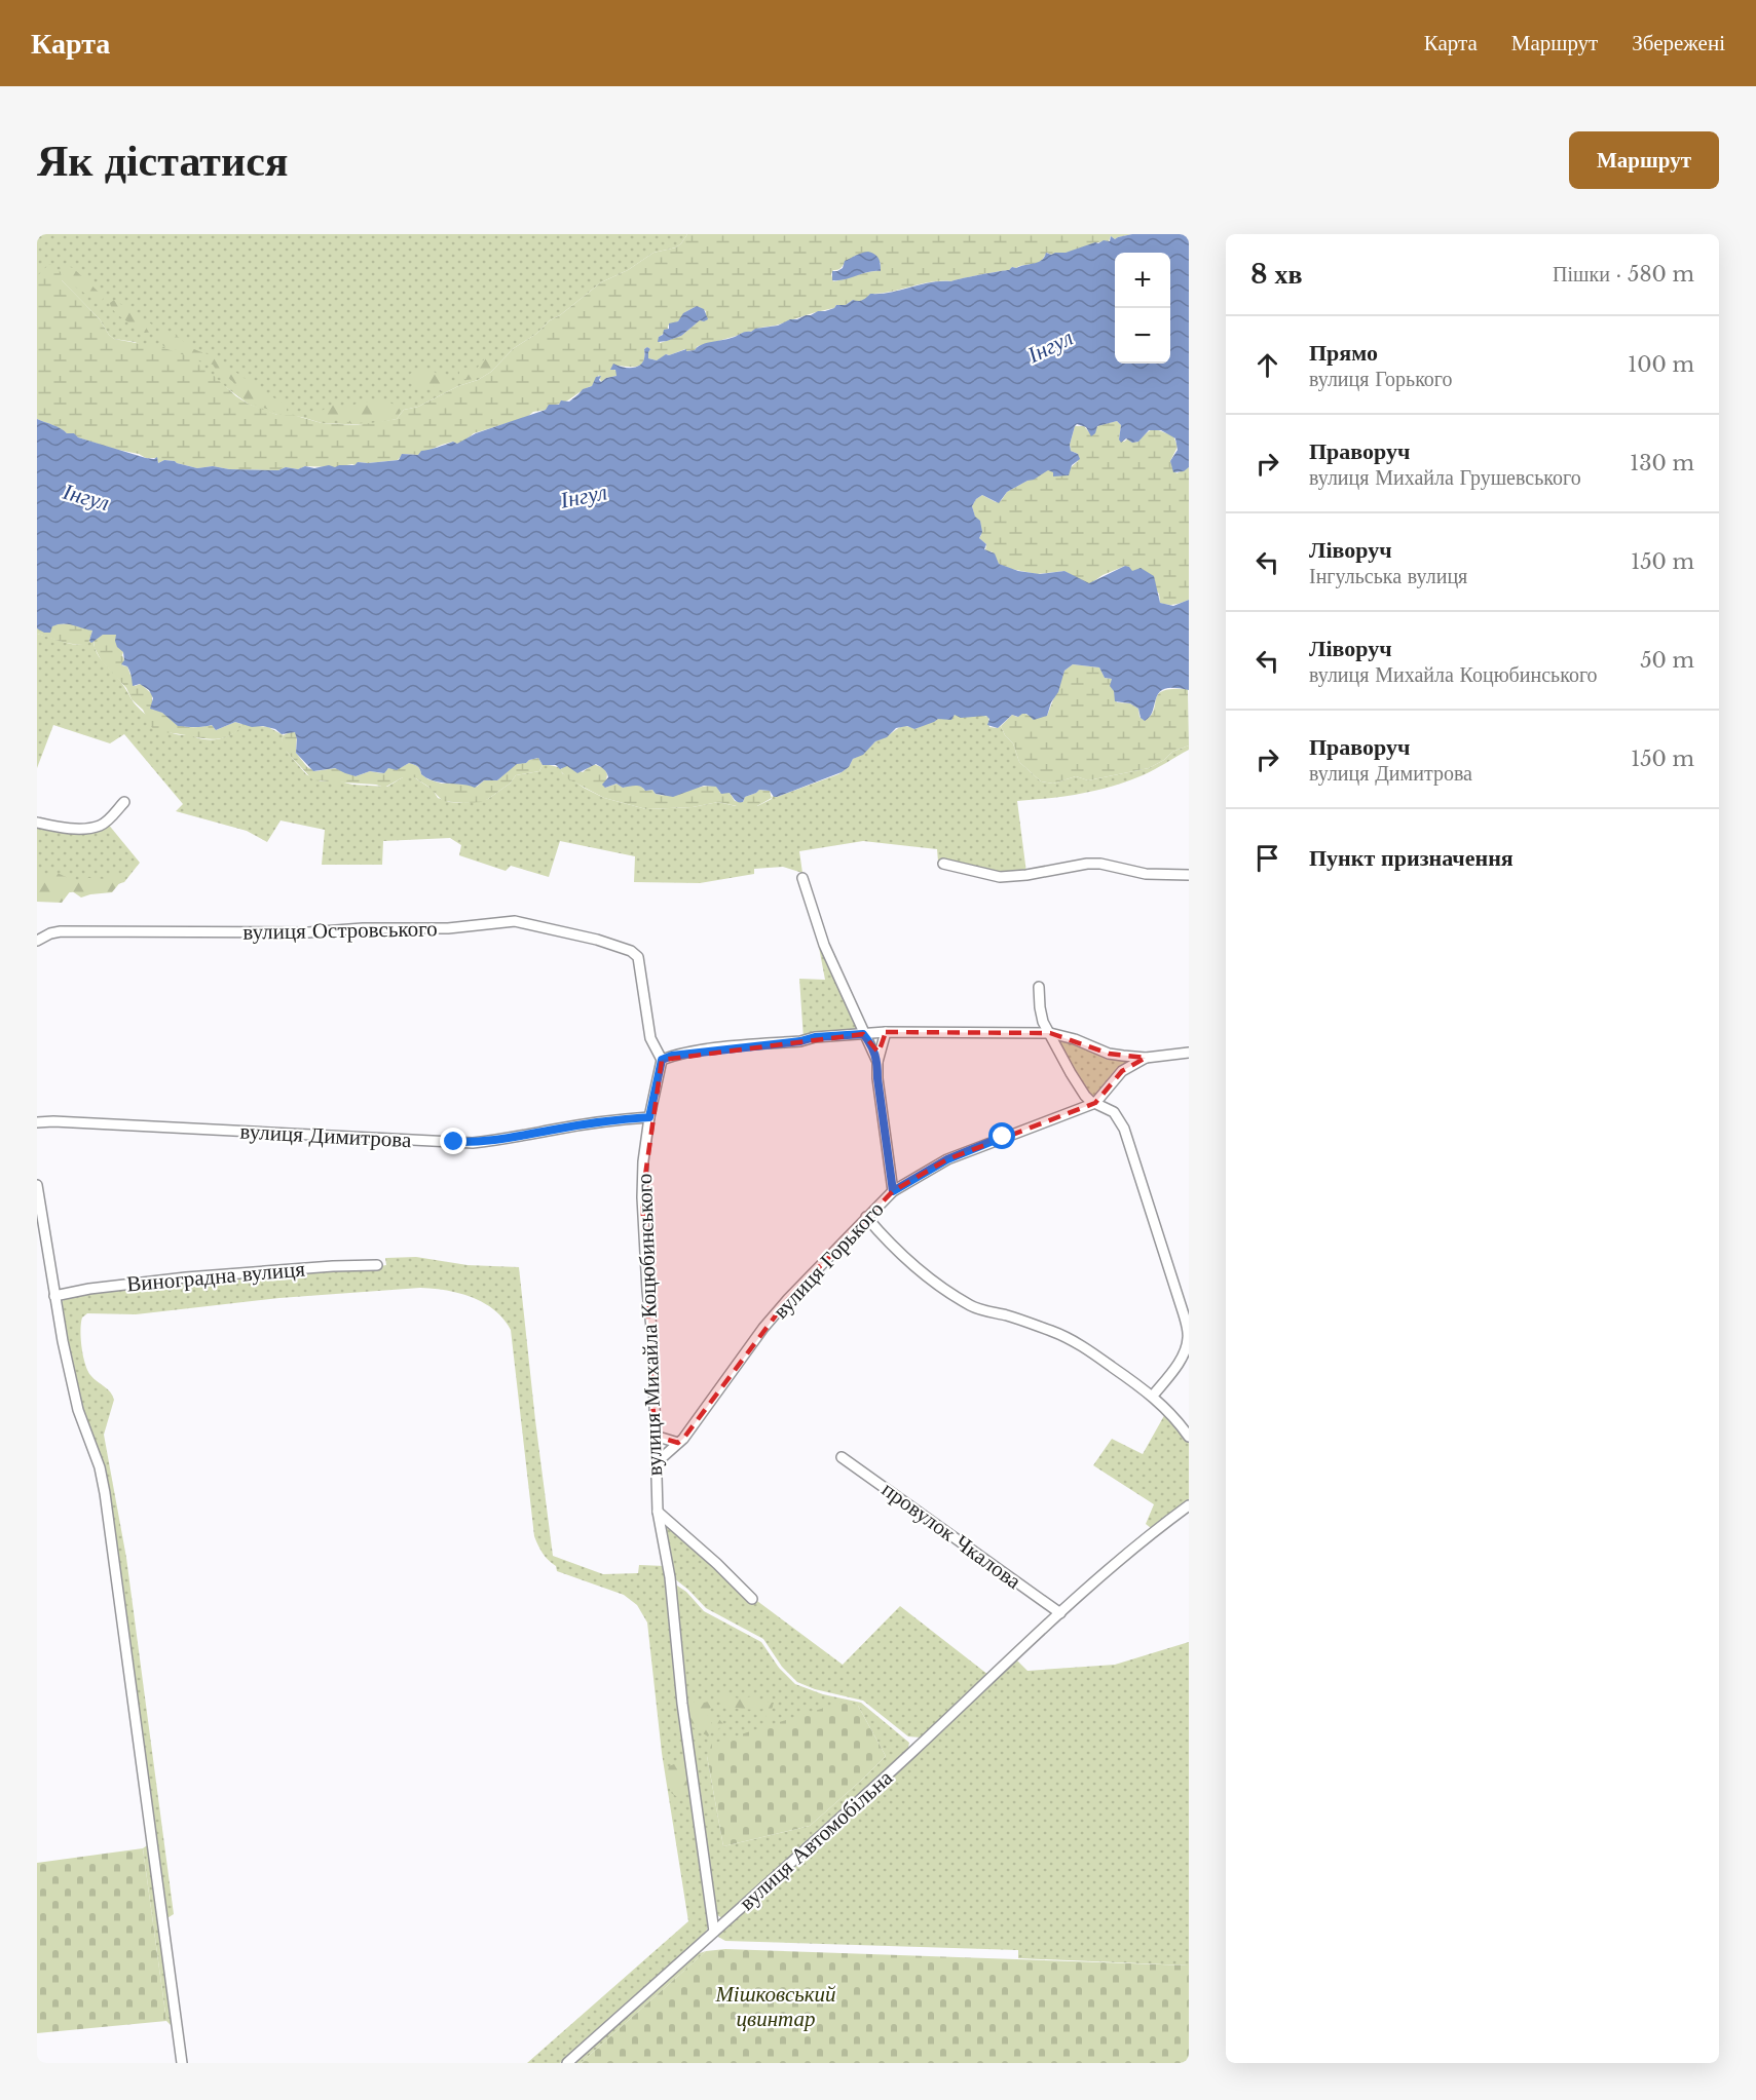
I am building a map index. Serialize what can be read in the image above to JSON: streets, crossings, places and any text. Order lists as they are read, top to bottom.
{
  "streets": {
    "street": [
      "вулиця Островського",
      "вулиця Димитрова",
      "вулиця Горького",
      "Виноградна вулиця",
      "вулиця Михайла Коцюбинського",
      "провулок Чкалова",
      "вулиця Автомобільна"
    ]
  },
  "crossings": [
    ["вулиця Островського", "вулиця Михайла Коцюбинського"],
    ["вулиця Димитрова", "вулиця Михайла Коцюбинського"],
    ["вулиця Горького", "вулиця Михайла Коцюбинського"],
    ["вулиця Михайла Коцюбинського", "вулиця Автомобільна"],
    ["провулок Чкалова", "вулиця Автомобільна"]
  ],
  "water": ["Інгул"],
  "parks": ["Мішковський цвинтар"],
  "page": {
    "header": "Карта",
    "nav": ["Карта", "Маршрут", "Збережені"],
    "buttons": "Маршрут",
    "title": "Як дістатися",
    "heading": ["8 хв", "Пішки · 580 m"],
    "map_buttons": ["+", "−"],
    "list": [
      ["Прямо", "вулиця Горького", "100 m"],
      ["Праворуч", "вулиця Михайла Грушевського", "130 m"],
      ["Ліворуч", "Інгульська вулиця", "150 m"],
      ["Ліворуч", "вулиця Михайла Коцюбинського", "50 m"],
      ["Праворуч", "вулиця Димитрова", "150 m"],
      "Пункт призначення"
    ]
  }
}
